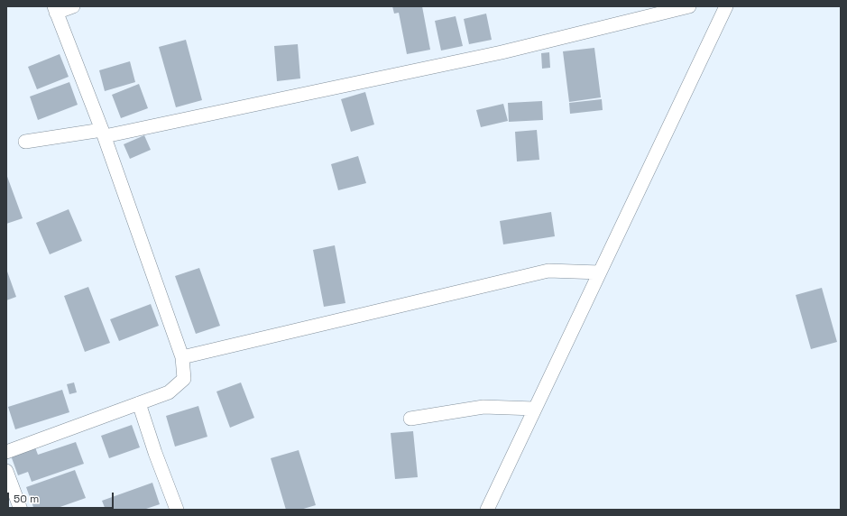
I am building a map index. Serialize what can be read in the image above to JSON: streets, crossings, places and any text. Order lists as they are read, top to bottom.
{
  "scale_bar": "50 m"
}
